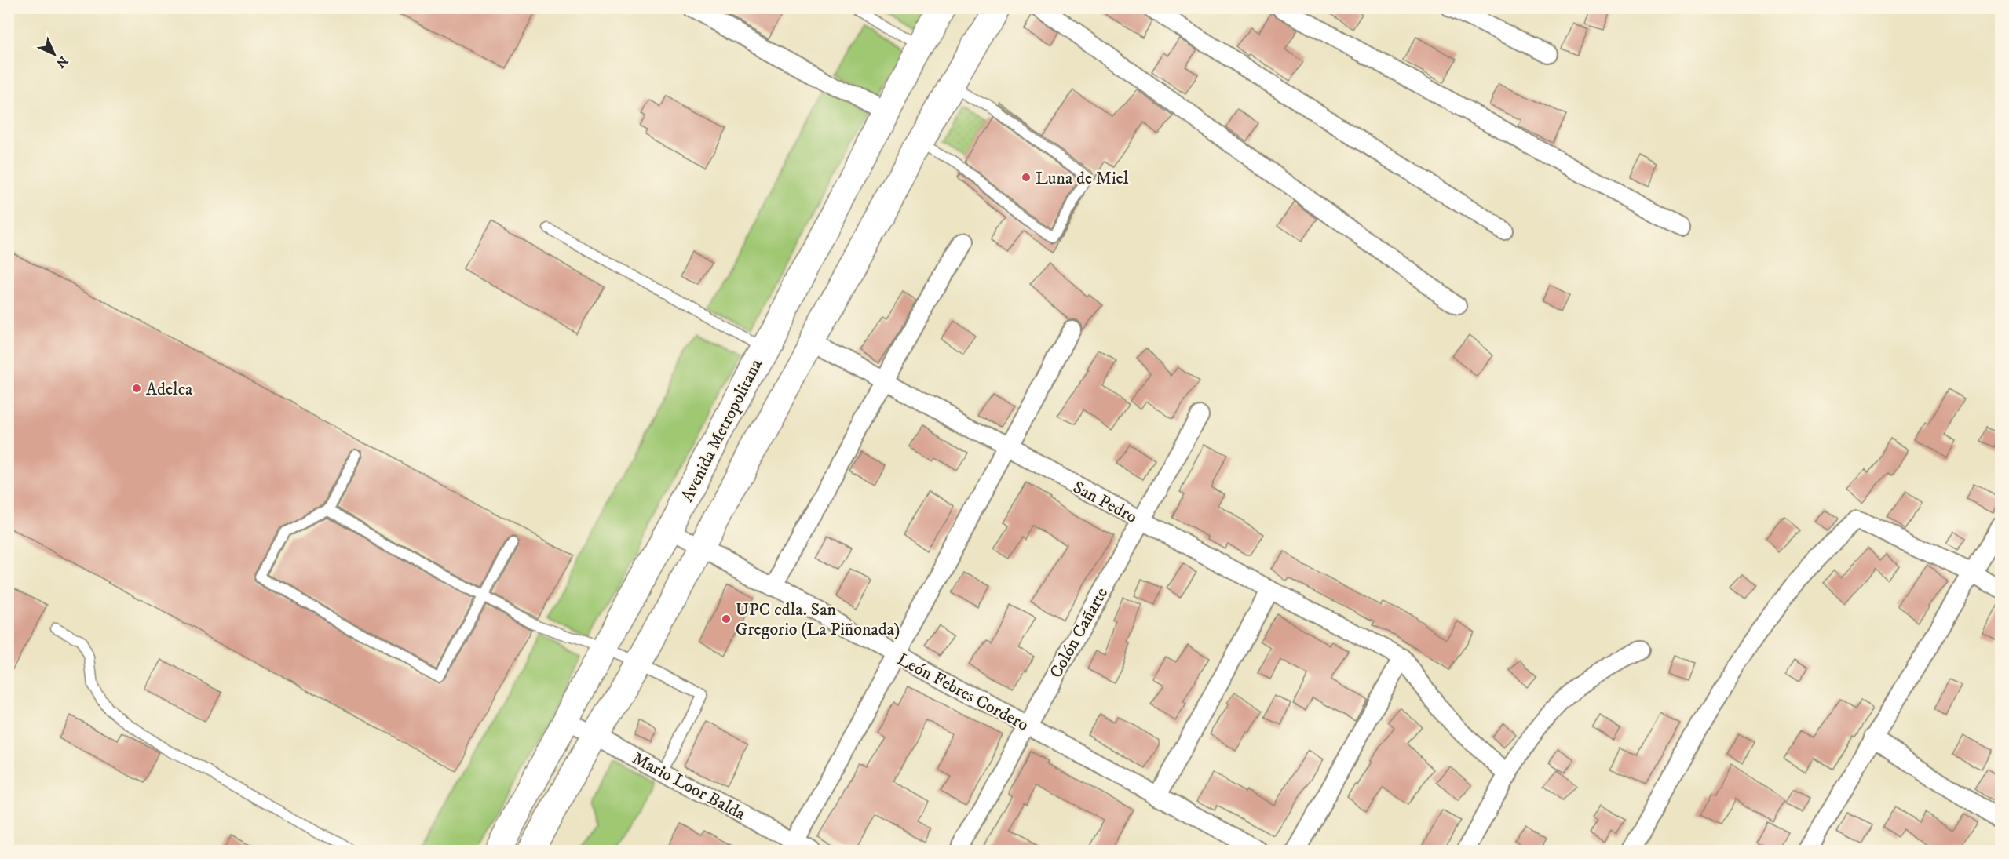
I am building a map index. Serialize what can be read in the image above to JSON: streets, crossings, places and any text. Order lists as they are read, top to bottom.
{
  "streets": {
    "highway": ["Avenida Metropolitana"],
    "street": [
      "San Pedro",
      "Colón Cañarte",
      "León Febres Cordero",
      "Mario Loor Balda"
    ]
  },
  "crossings": [
    ["Avenida Metropolitana", "León Febres Cordero"],
    ["Avenida Metropolitana", "Mario Loor Balda"],
    ["San Pedro", "Colón Cañarte"],
    ["Colón Cañarte", "León Febres Cordero"]
  ],
  "places": ["Luna de Miel", "Adelca", "UPC cdla. San Gregorio (La Piñonada)"],
  "north": "bottom right"
}
